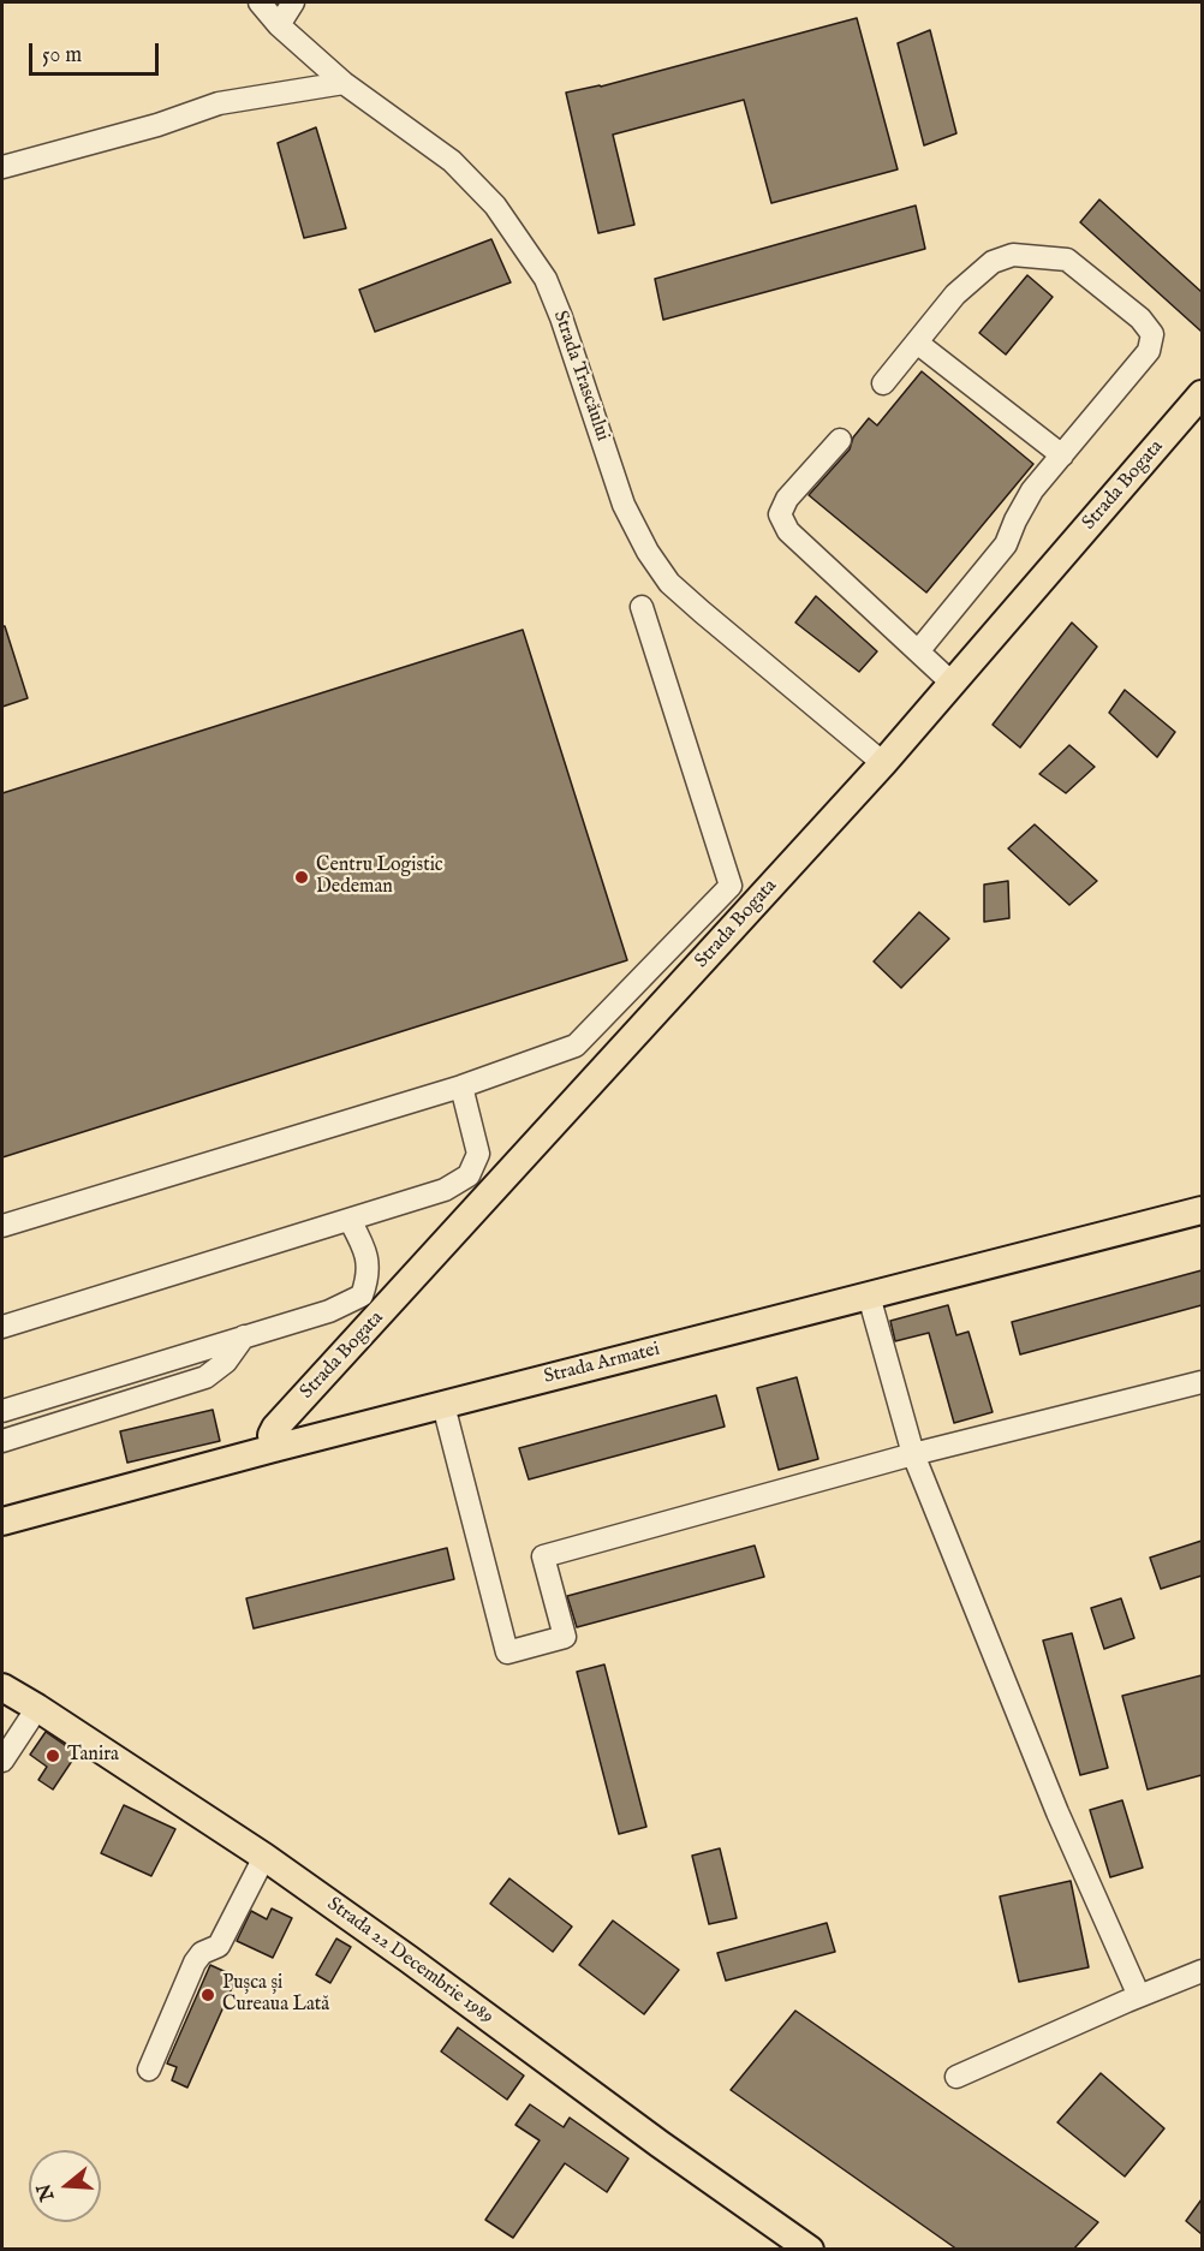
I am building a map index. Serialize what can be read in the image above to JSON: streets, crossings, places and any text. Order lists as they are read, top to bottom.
{
  "streets": {
    "main road": ["Strada Bogata", "Strada Armatei", "Strada 22 Decembrie 1989"],
    "street": ["Strada Trascăului"]
  },
  "crossings": [
    ["Strada Trascăului", "Strada Bogata"],
    ["Strada Bogata", "Strada Armatei"]
  ],
  "places": ["Centru Logistic Dedeman", "Tanira", "Pușca și Cureaua Lată"],
  "scale_bar": "50 m",
  "north": "left"
}
